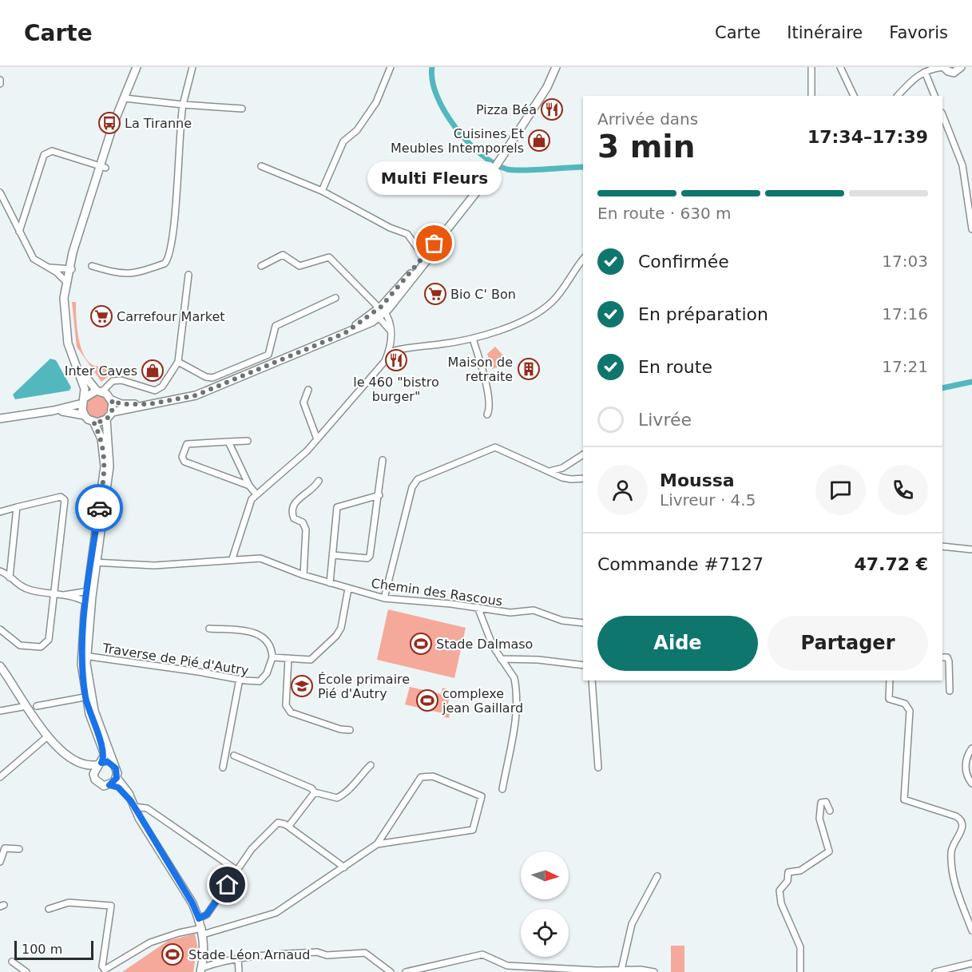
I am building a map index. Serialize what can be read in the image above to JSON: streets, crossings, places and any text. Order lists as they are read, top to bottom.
{
  "streets": {
    "street": ["Chemin des Rascous", "Traverse de Pié d'Autry"]
  },
  "places": {
    "restaurant": ["Pizza Béa", "le 460 \"bistro burger\""],
    "bus stop": ["La Tiranne"],
    "shop": ["Cuisines Et Meubles Intemporels", "Inter Caves"],
    "other": ["Multi Fleurs"],
    "supermarket": ["Bio C' Bon", "Carrefour Market"],
    "building": ["Maison de retraite"],
    "sports": ["Stade Dalmaso", "complexe jean Gaillard", "Stade Léon Arnaud"],
    "school or university": ["École primaire Pié d'Autry"]
  },
  "scale_bar": "100 m",
  "north": "right",
  "page": {
    "header": "Carte",
    "nav": ["Carte", "Itinéraire", "Favoris"],
    "heading": ["3 min", "Arrivée dans", "17:34–17:39"],
    "panel": [
      "Moussa",
      "Livreur · 4.5",
      "Commande #7127",
      "47.72 €"
    ],
    "bubble": "Multi Fleurs",
    "bar": "En route · 630 m",
    "list": [
      ["Confirmée", "17:03"],
      ["En préparation", "17:16"],
      ["En route", "17:21"],
      "Livrée"
    ],
    "buttons": ["Aide", "Partager"],
    "scale": "100 m"
  }
}
